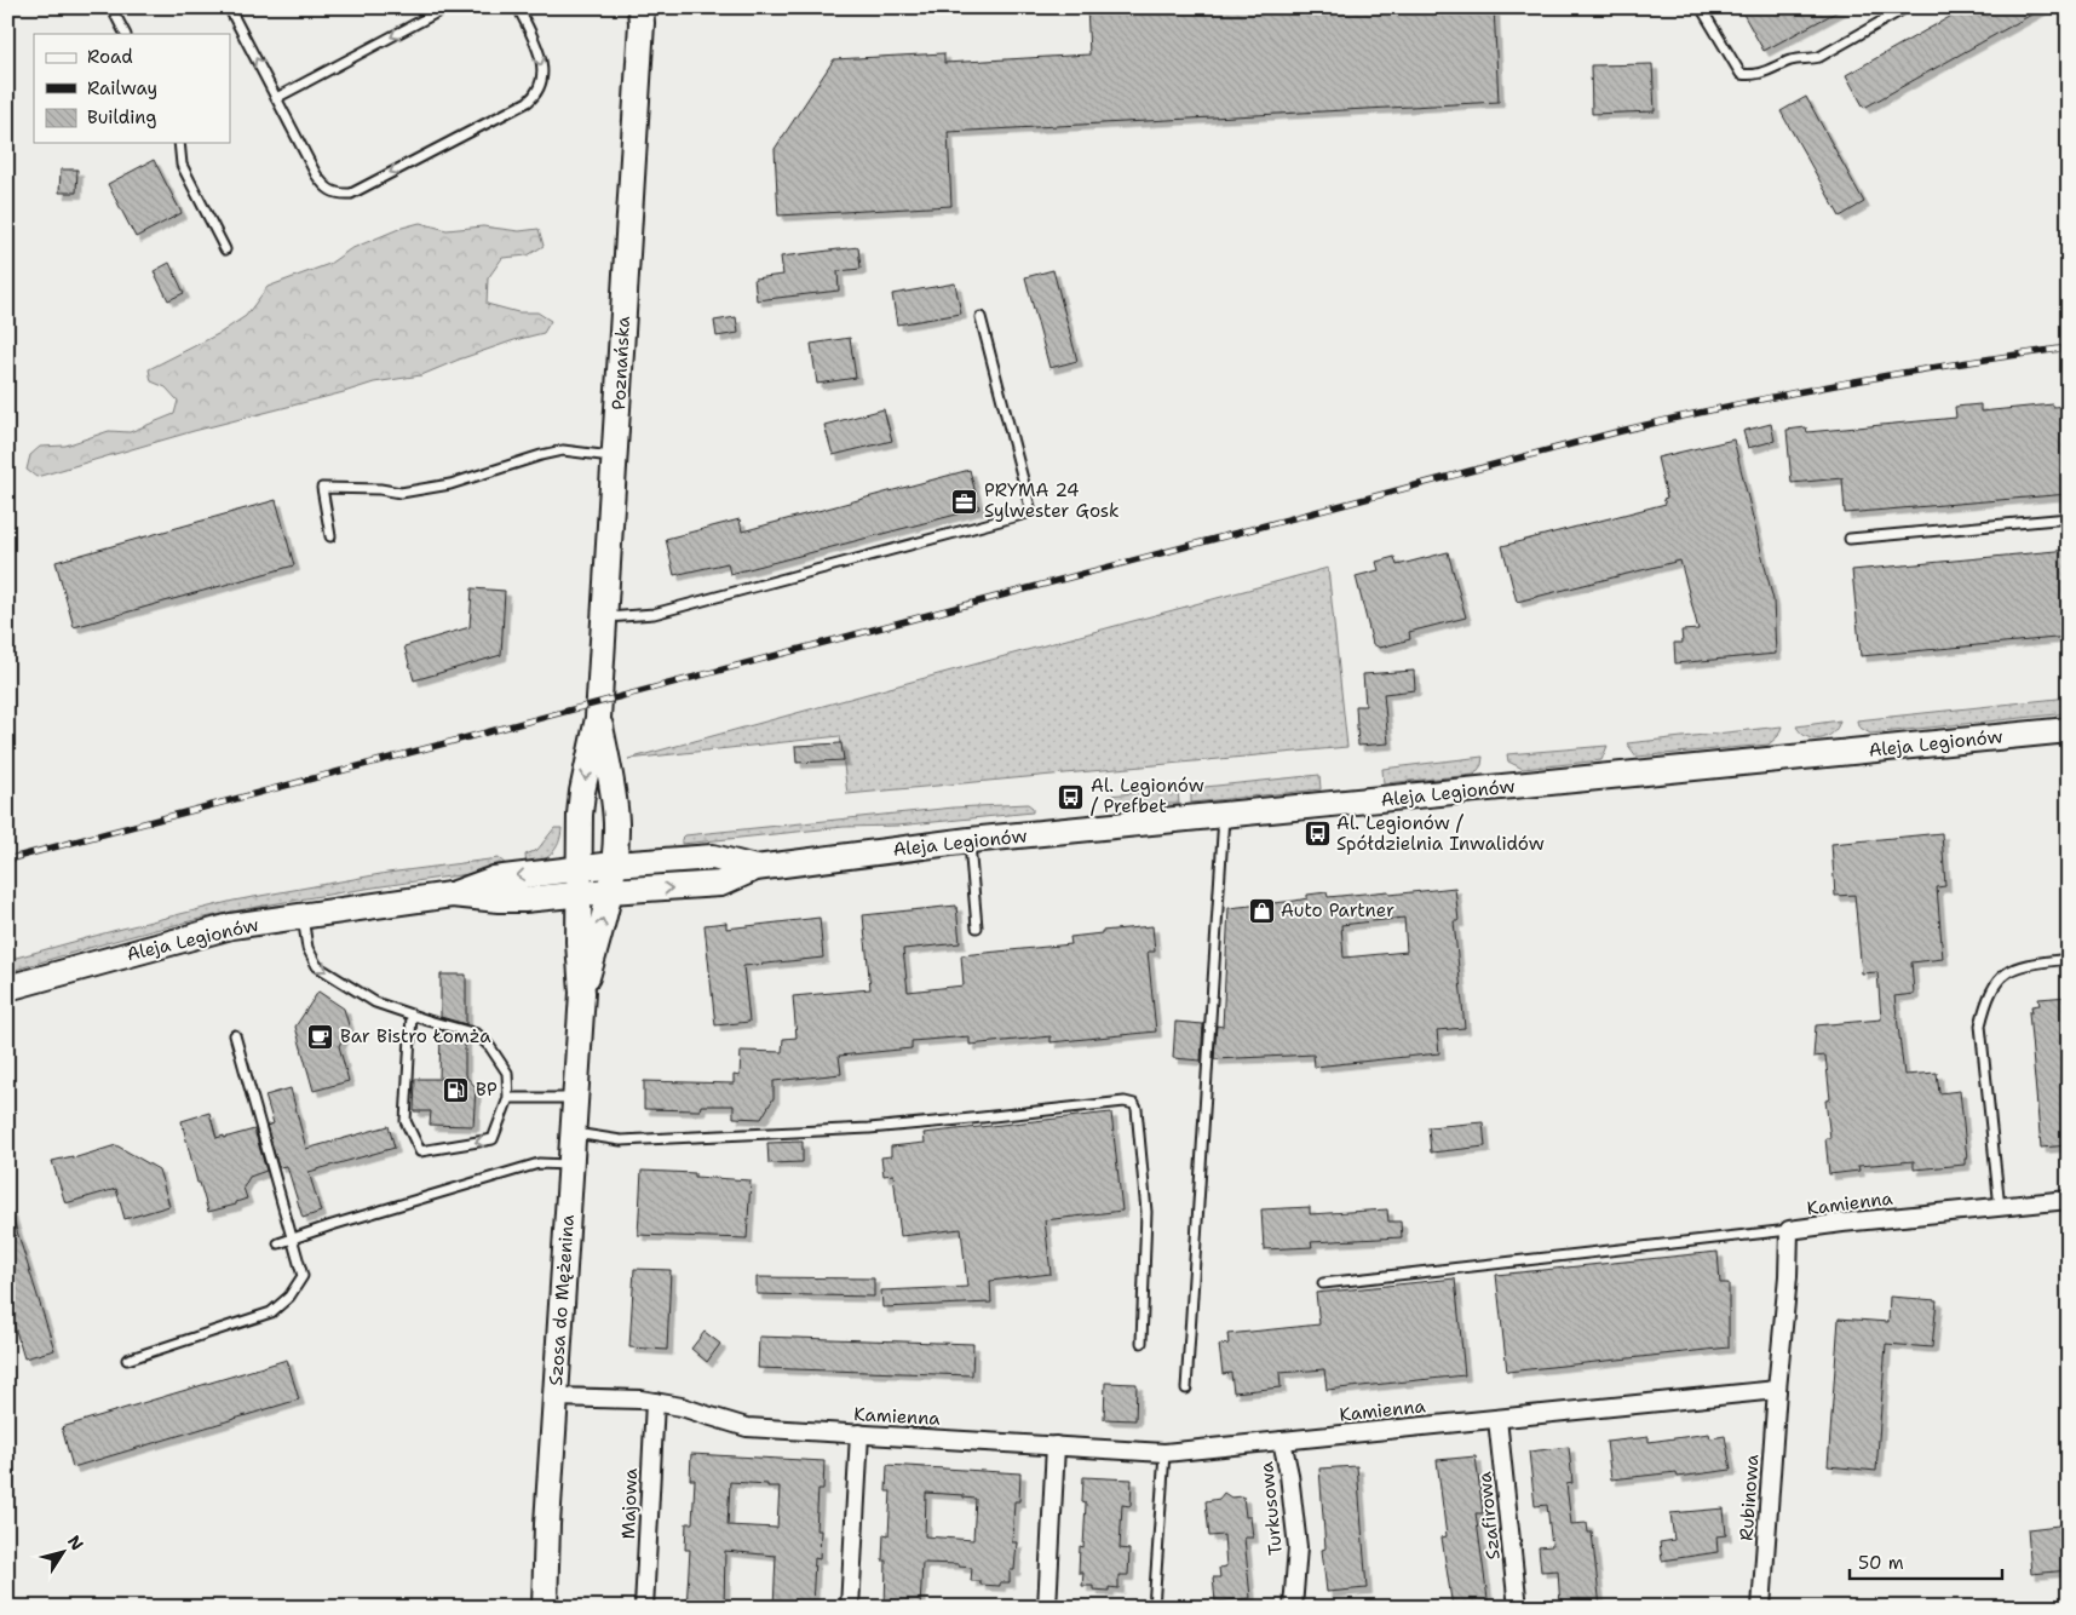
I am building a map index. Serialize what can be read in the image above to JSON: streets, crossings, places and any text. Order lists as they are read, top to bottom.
{
  "streets": {
    "main road": ["Poznańska", "Aleja Legionów", "Szosa do Mężenina"],
    "street": [
      "Kamienna",
      "Rubinowa",
      "Majowa",
      "Turkusowa",
      "Szafirowa"
    ]
  },
  "crossings": [
    ["Poznańska", "Aleja Legionów"],
    ["Poznańska", "Szosa do Mężenina"],
    ["Aleja Legionów", "Szosa do Mężenina"],
    ["Kamienna", "Szosa do Mężenina"],
    ["Kamienna", "Rubinowa"],
    ["Kamienna", "Majowa"],
    ["Kamienna", "Turkusowa"],
    ["Kamienna", "Szafirowa"]
  ],
  "places": {
    "office": ["PRYMA 24 Sylwester Gosk"],
    "bus stop": ["Al. Legionów / Prefbet", "Al. Legionów / Spółdzielnia Inwalidów"],
    "shop": ["Auto Partner"],
    "cafe": ["Bar Bistro Łomża"],
    "fuel station": ["BP"]
  },
  "legend": ["Road", "Railway", "Building"],
  "scale_bar": "50 m",
  "north": "top right"
}
